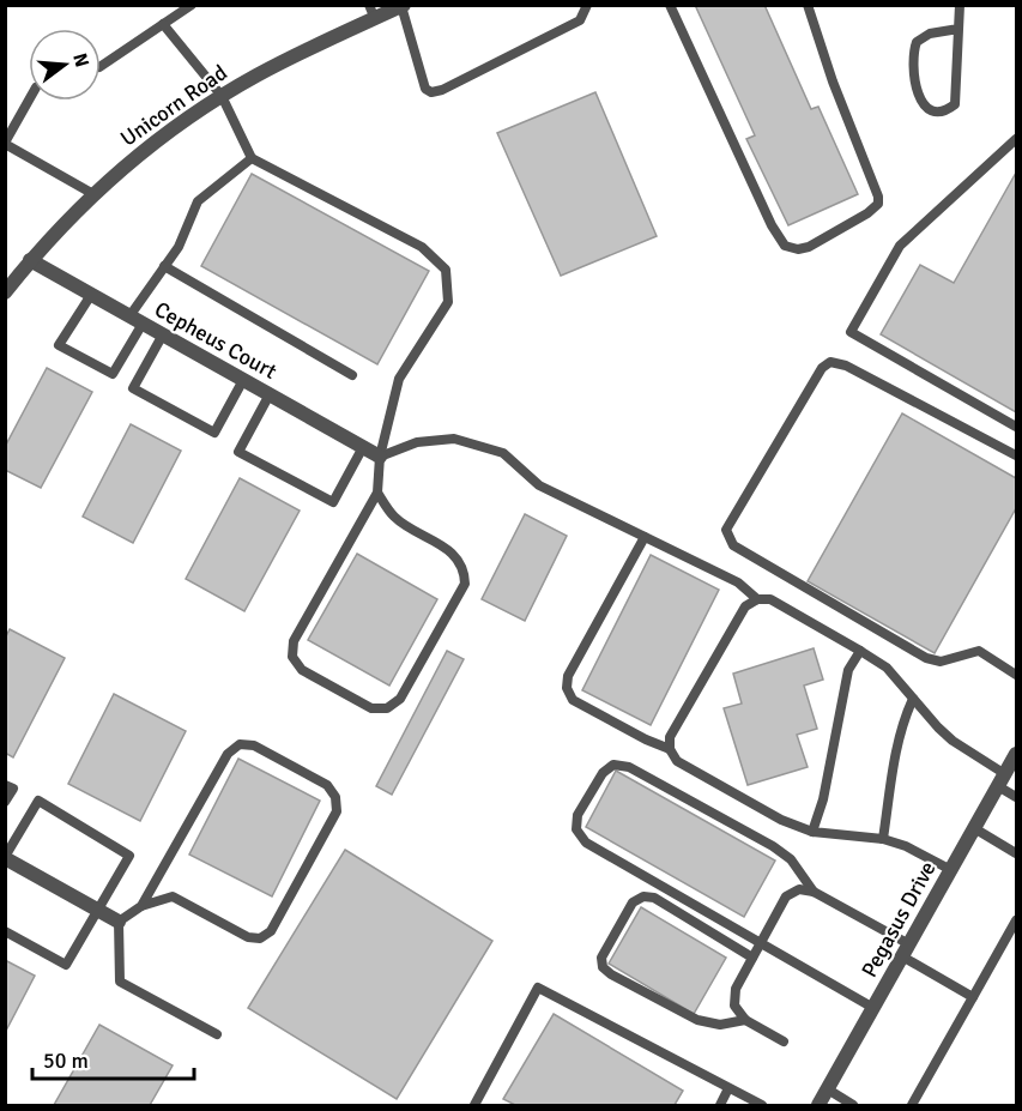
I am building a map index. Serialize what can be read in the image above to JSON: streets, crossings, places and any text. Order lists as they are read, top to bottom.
{
  "streets": {
    "street": ["Unicorn Road", "Cepheus Court", "Pegasus Drive"]
  },
  "crossings": [
    ["Unicorn Road", "Cepheus Court"]
  ],
  "scale_bar": "50 m",
  "north": "right"
}
